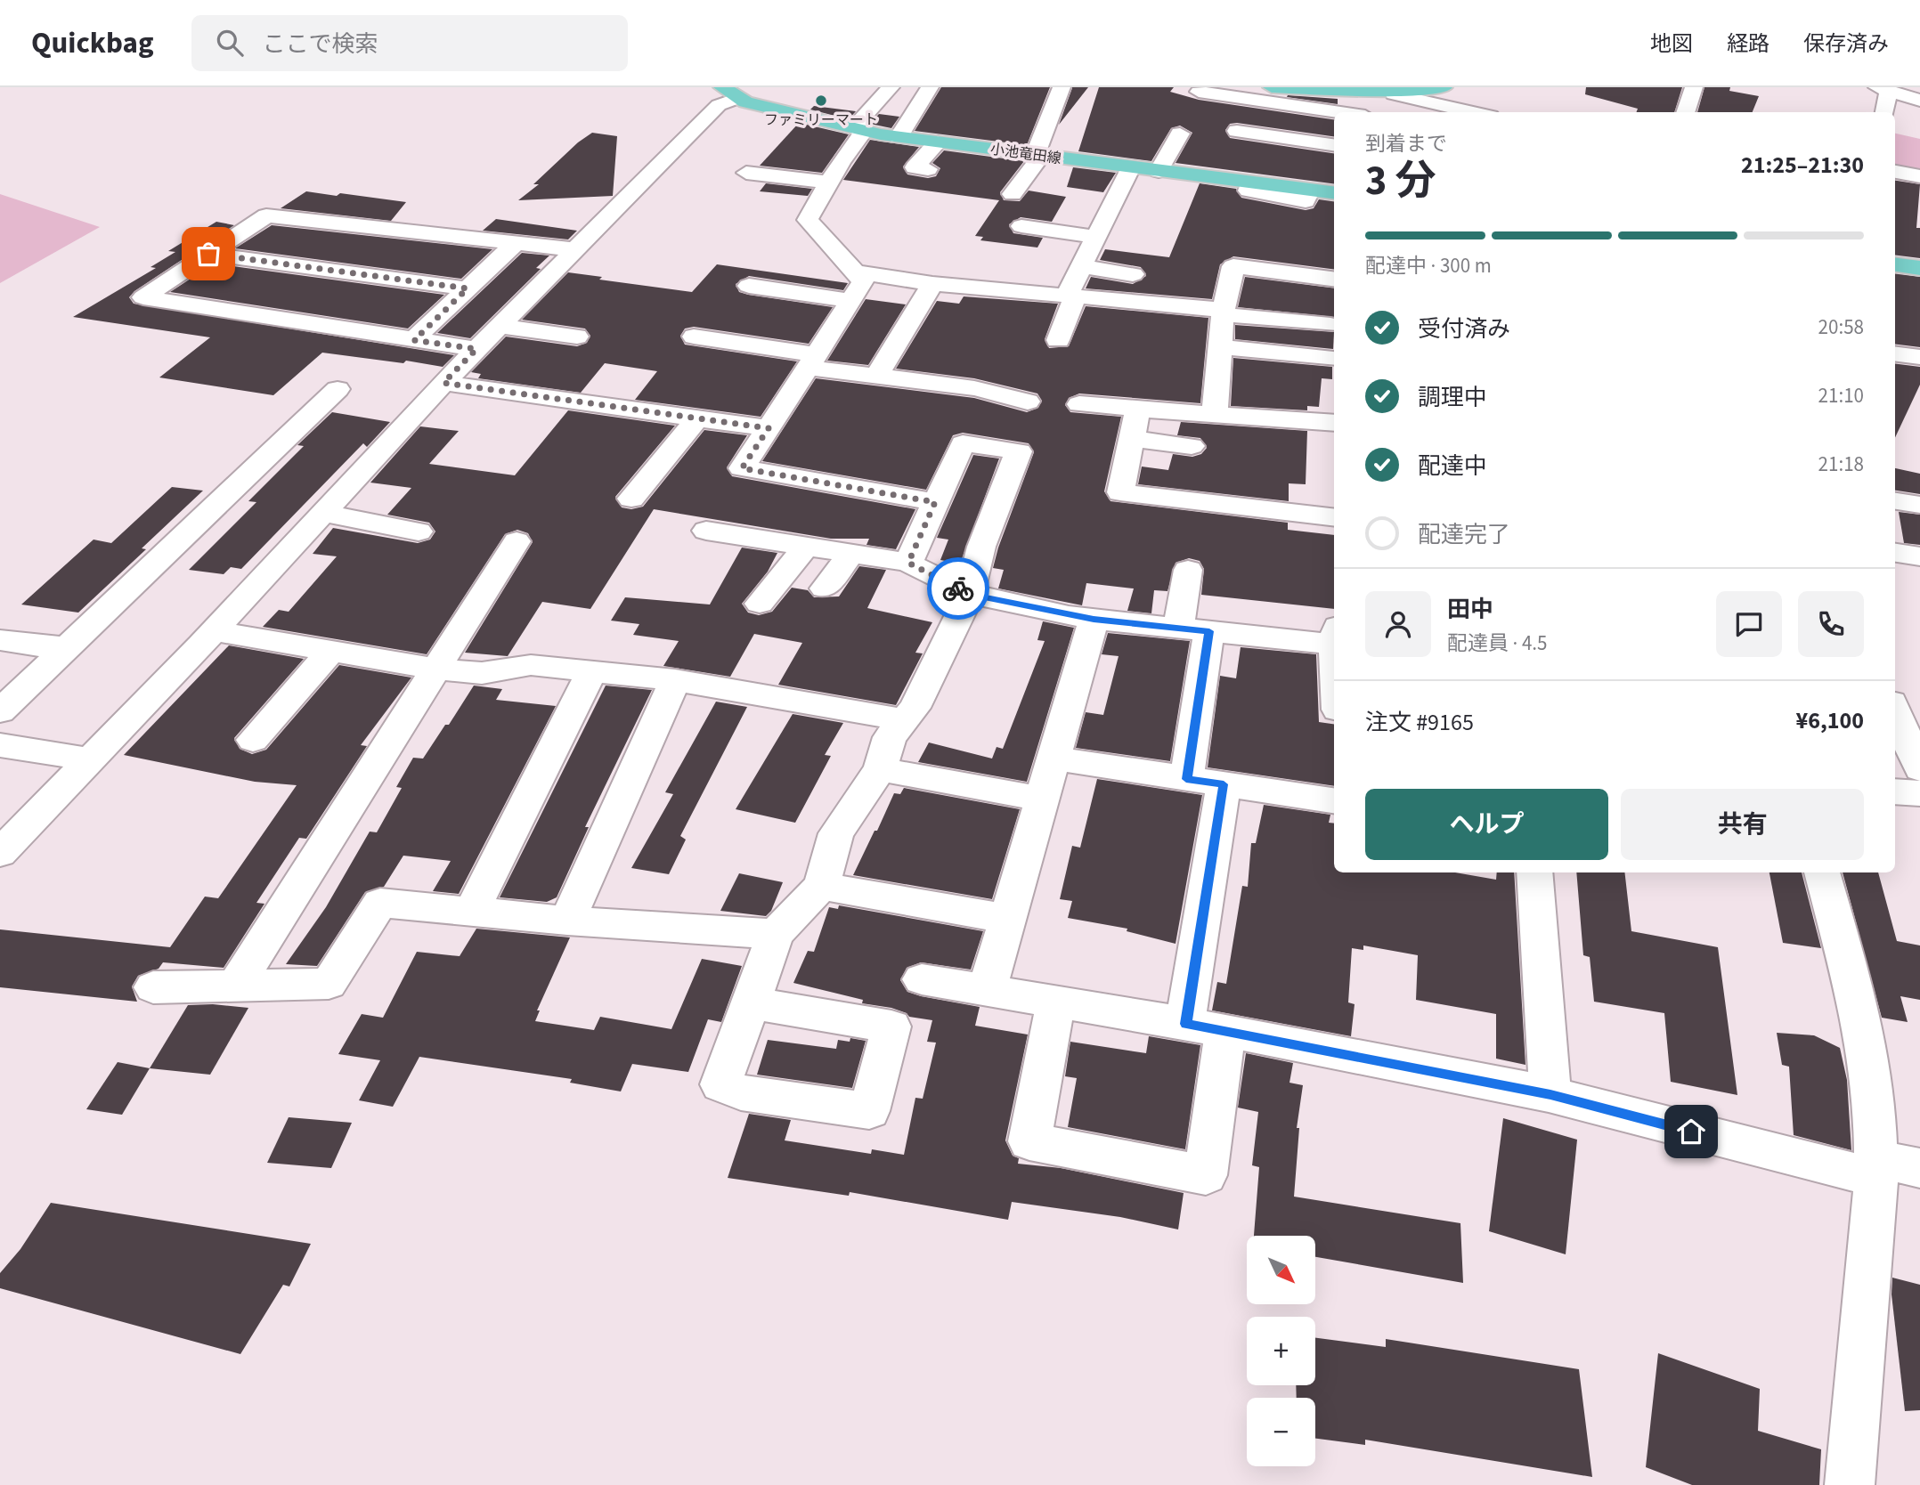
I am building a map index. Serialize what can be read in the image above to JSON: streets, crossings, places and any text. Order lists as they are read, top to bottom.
{
  "streets": {
    "main road": ["小池竜田線"]
  },
  "places": ["ファミリーマート"],
  "north": "bottom right",
  "page": {
    "header": "Quickbag",
    "search": "ここで検索",
    "nav": ["地図", "経路", "保存済み"],
    "heading": ["3 分", "到着まで", "21:25–21:30"],
    "panel": [
      "田中",
      "配達員 · 4.5",
      "注文 #9165",
      "¥6,100"
    ],
    "bar": "配達中 · 300 m",
    "list": [
      ["受付済み", "20:58"],
      ["調理中", "21:10"],
      ["配達中", "21:18"],
      "配達完了"
    ],
    "buttons": ["ヘルプ", "共有"],
    "map_buttons": ["+", "−"]
  }
}
